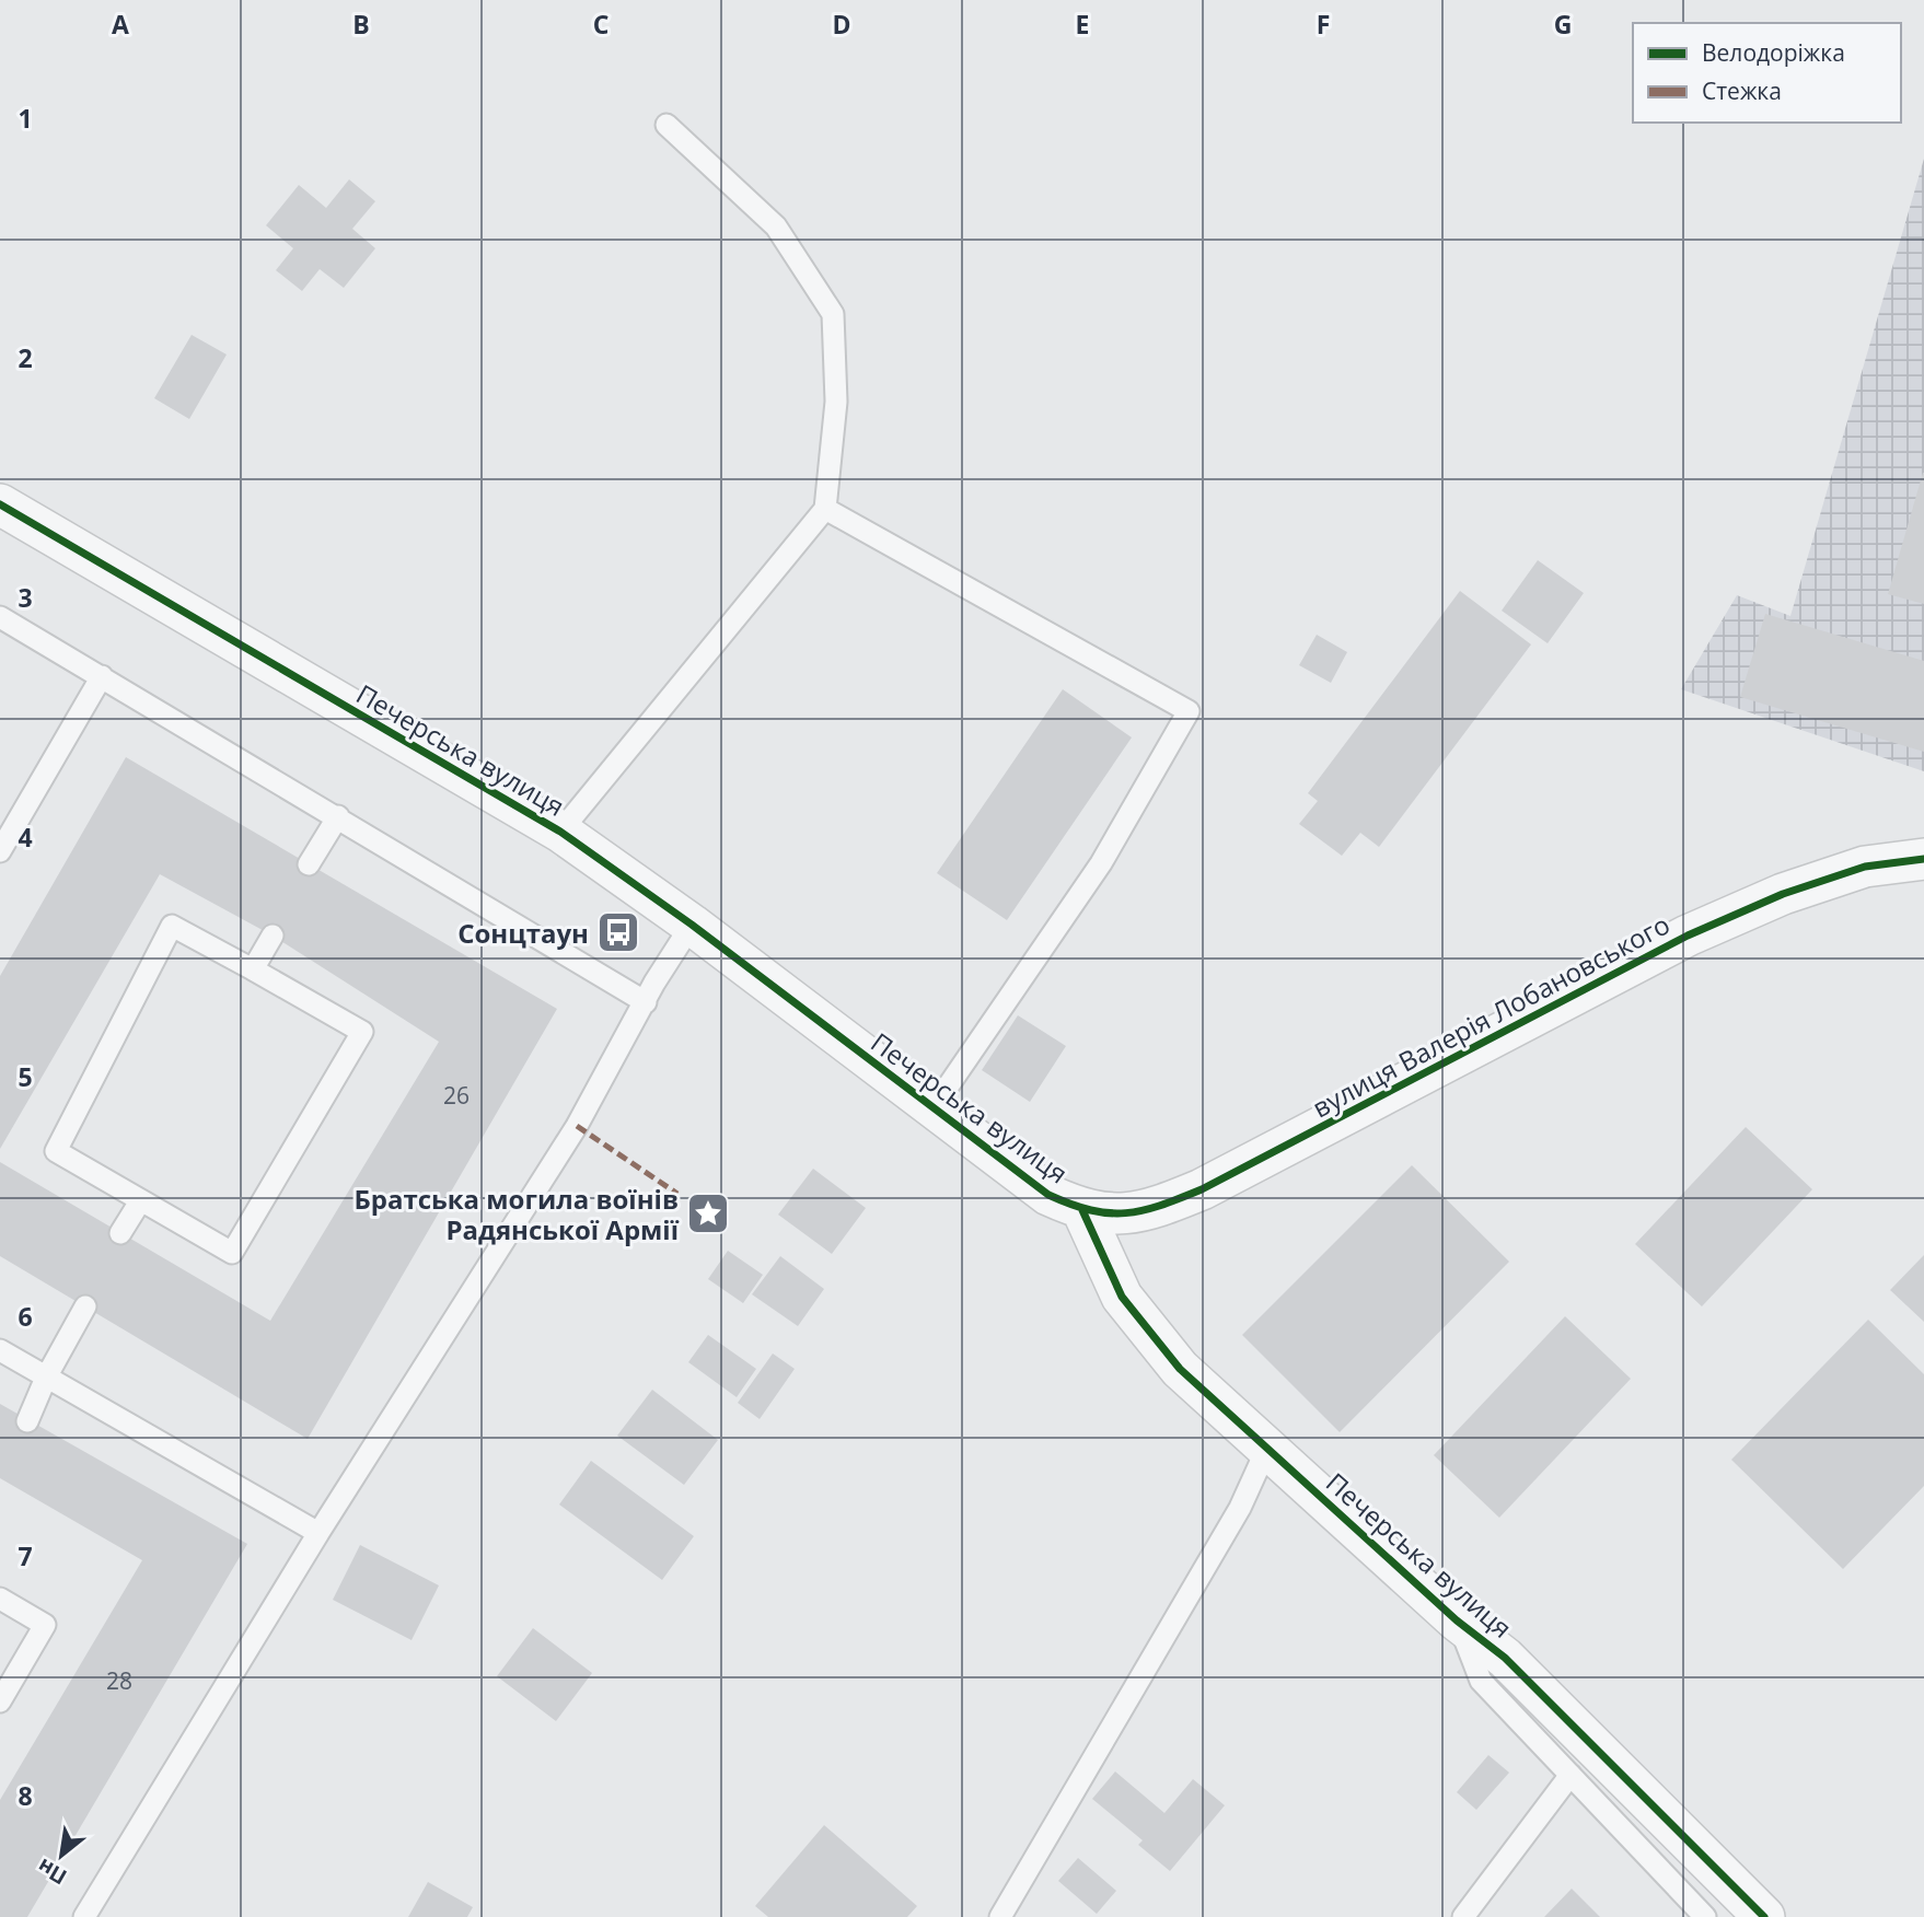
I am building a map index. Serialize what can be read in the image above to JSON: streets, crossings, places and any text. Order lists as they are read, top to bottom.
{
  "streets": {
    "street": ["Печерська вулиця", "вулиця Валерія Лобановського"]
  },
  "crossings": [
    ["Печерська вулиця", "вулиця Валерія Лобановського"]
  ],
  "places": {
    "bus stop": ["Сонцтаун"],
    "place": ["Братська могила воїнів Радянської Армії"]
  },
  "house_numbers": ["26", "28"],
  "legend": ["Велодоріжка", "Стежка"],
  "north": "bottom left",
  "grid": {
    "columns": [
      "A",
      "B",
      "C",
      "D",
      "E",
      "F",
      "G"
    ],
    "rows": [
      "1",
      "2",
      "3",
      "4",
      "5",
      "6",
      "7",
      "8"
    ]
  }
}
